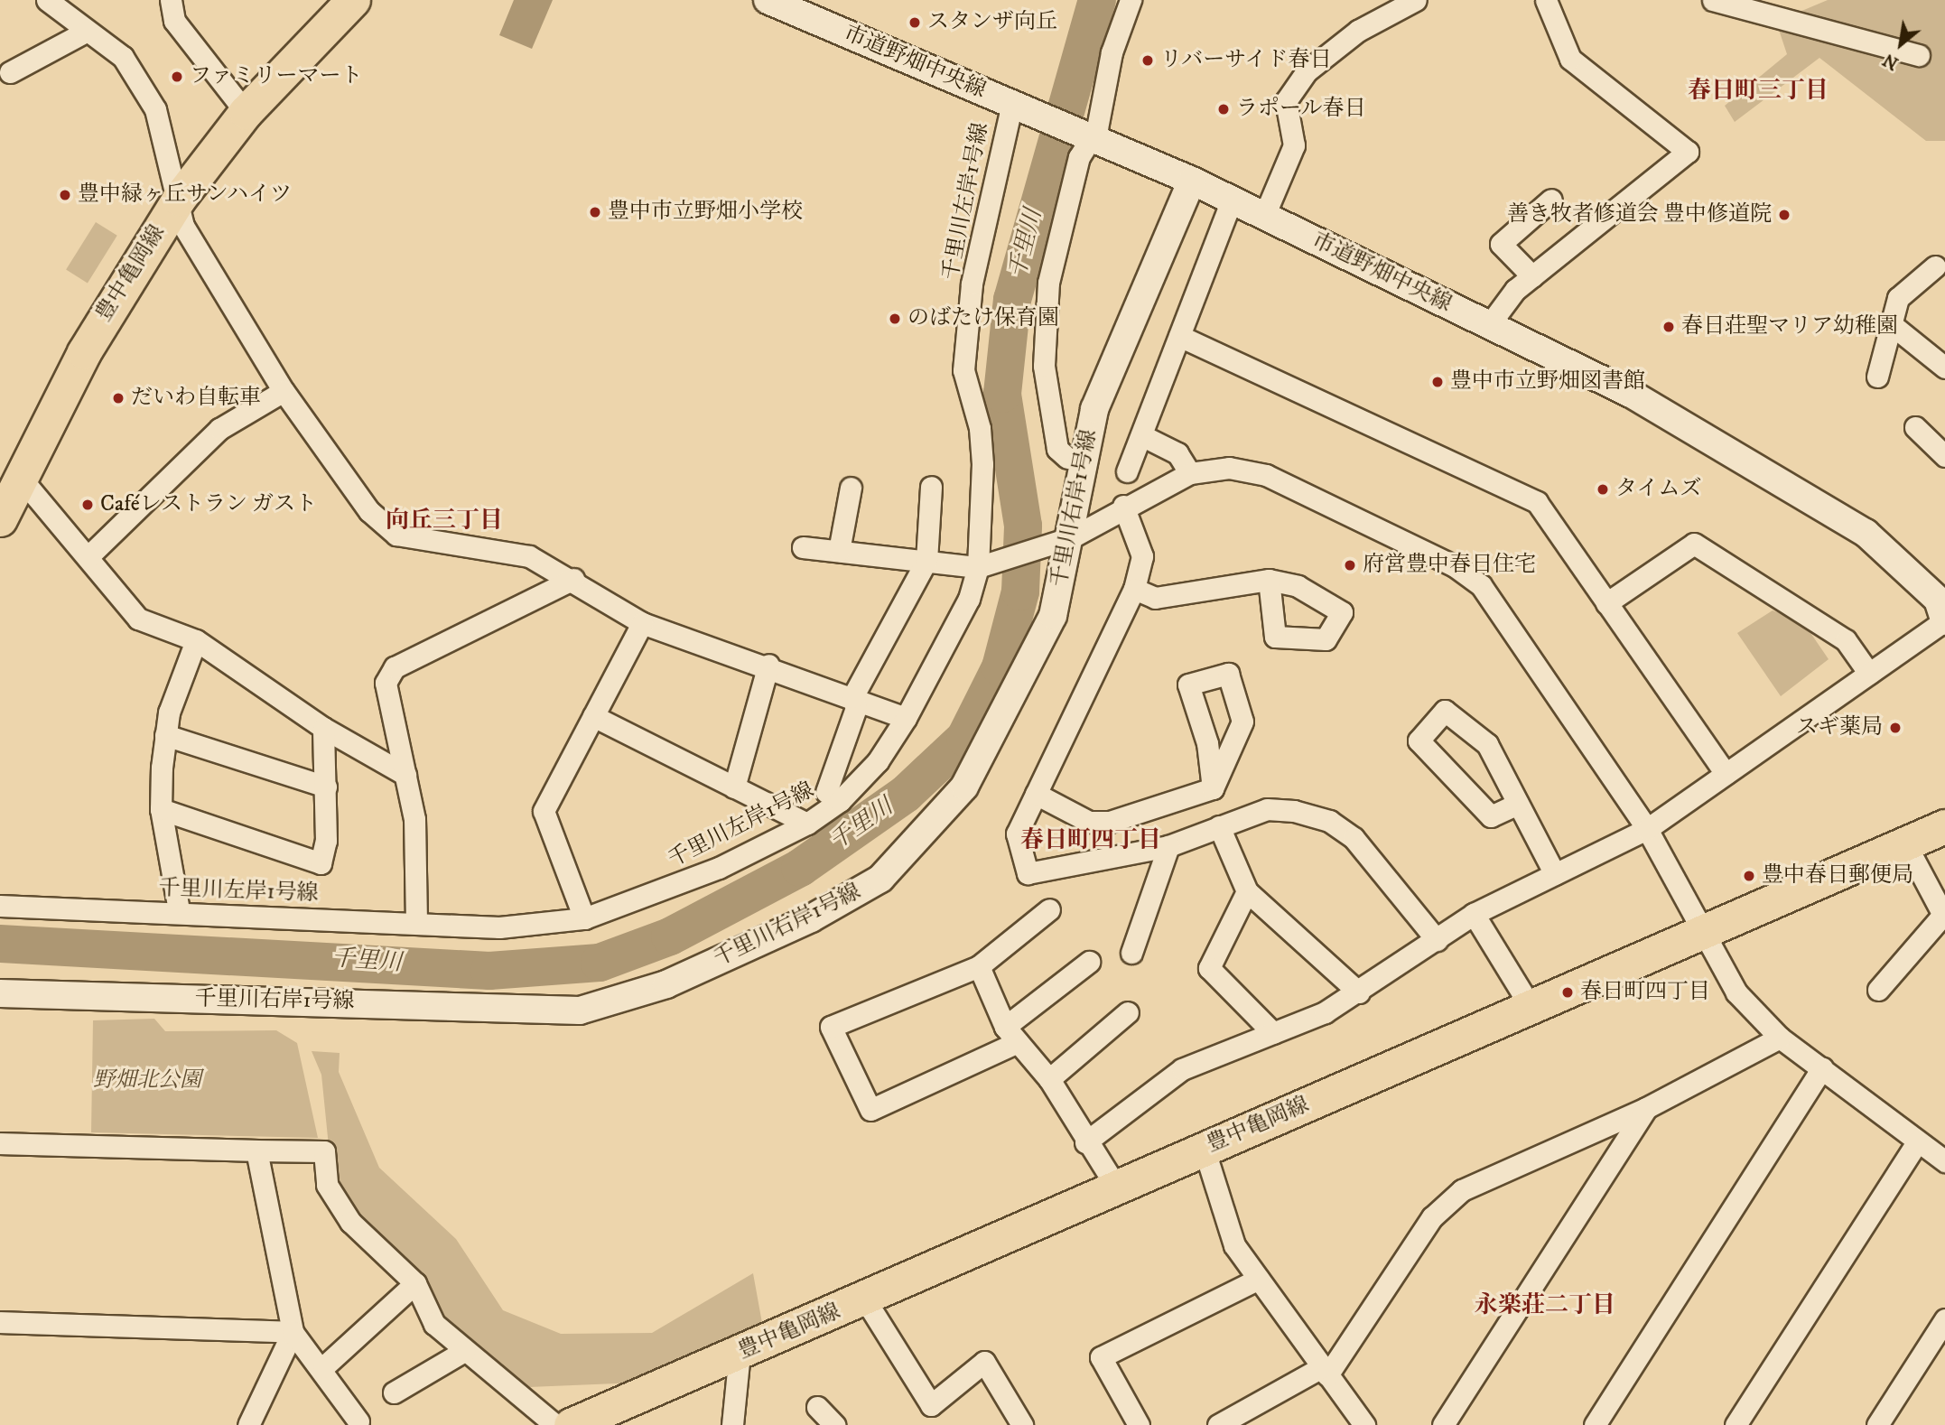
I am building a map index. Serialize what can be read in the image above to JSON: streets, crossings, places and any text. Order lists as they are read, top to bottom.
{
  "streets": {
    "main road": ["豊中亀岡線"],
    "street": ["市道野畑中央線", "千里川左岸1号線", "千里川右岸1号線"]
  },
  "crossings": [
    ["市道野畑中央線", "千里川左岸1号線"],
    ["市道野畑中央線", "千里川右岸1号線"]
  ],
  "districts": [
    "春日町三丁目",
    "向丘三丁目",
    "春日町四丁目",
    "永楽荘二丁目"
  ],
  "water": ["千里川"],
  "parks": ["野畑北公園"],
  "places": [
    "スタンザ向丘",
    "リバーサイド春日",
    "ファミリーマート",
    "ラポール春日",
    "豊中緑ヶ丘サンハイツ",
    "豊中市立野畑小学校",
    "善き牧者修道会 豊中修道院",
    "のばたけ保育園",
    "春日荘聖マリア幼稚園",
    "豊中市立野畑図書館",
    "だいわ自転車",
    "タイムズ",
    "Caféレストラン ガスト",
    "府営豊中春日住宅",
    "スギ薬局",
    "豊中春日郵便局",
    "春日町四丁目"
  ],
  "north": "bottom left"
}
